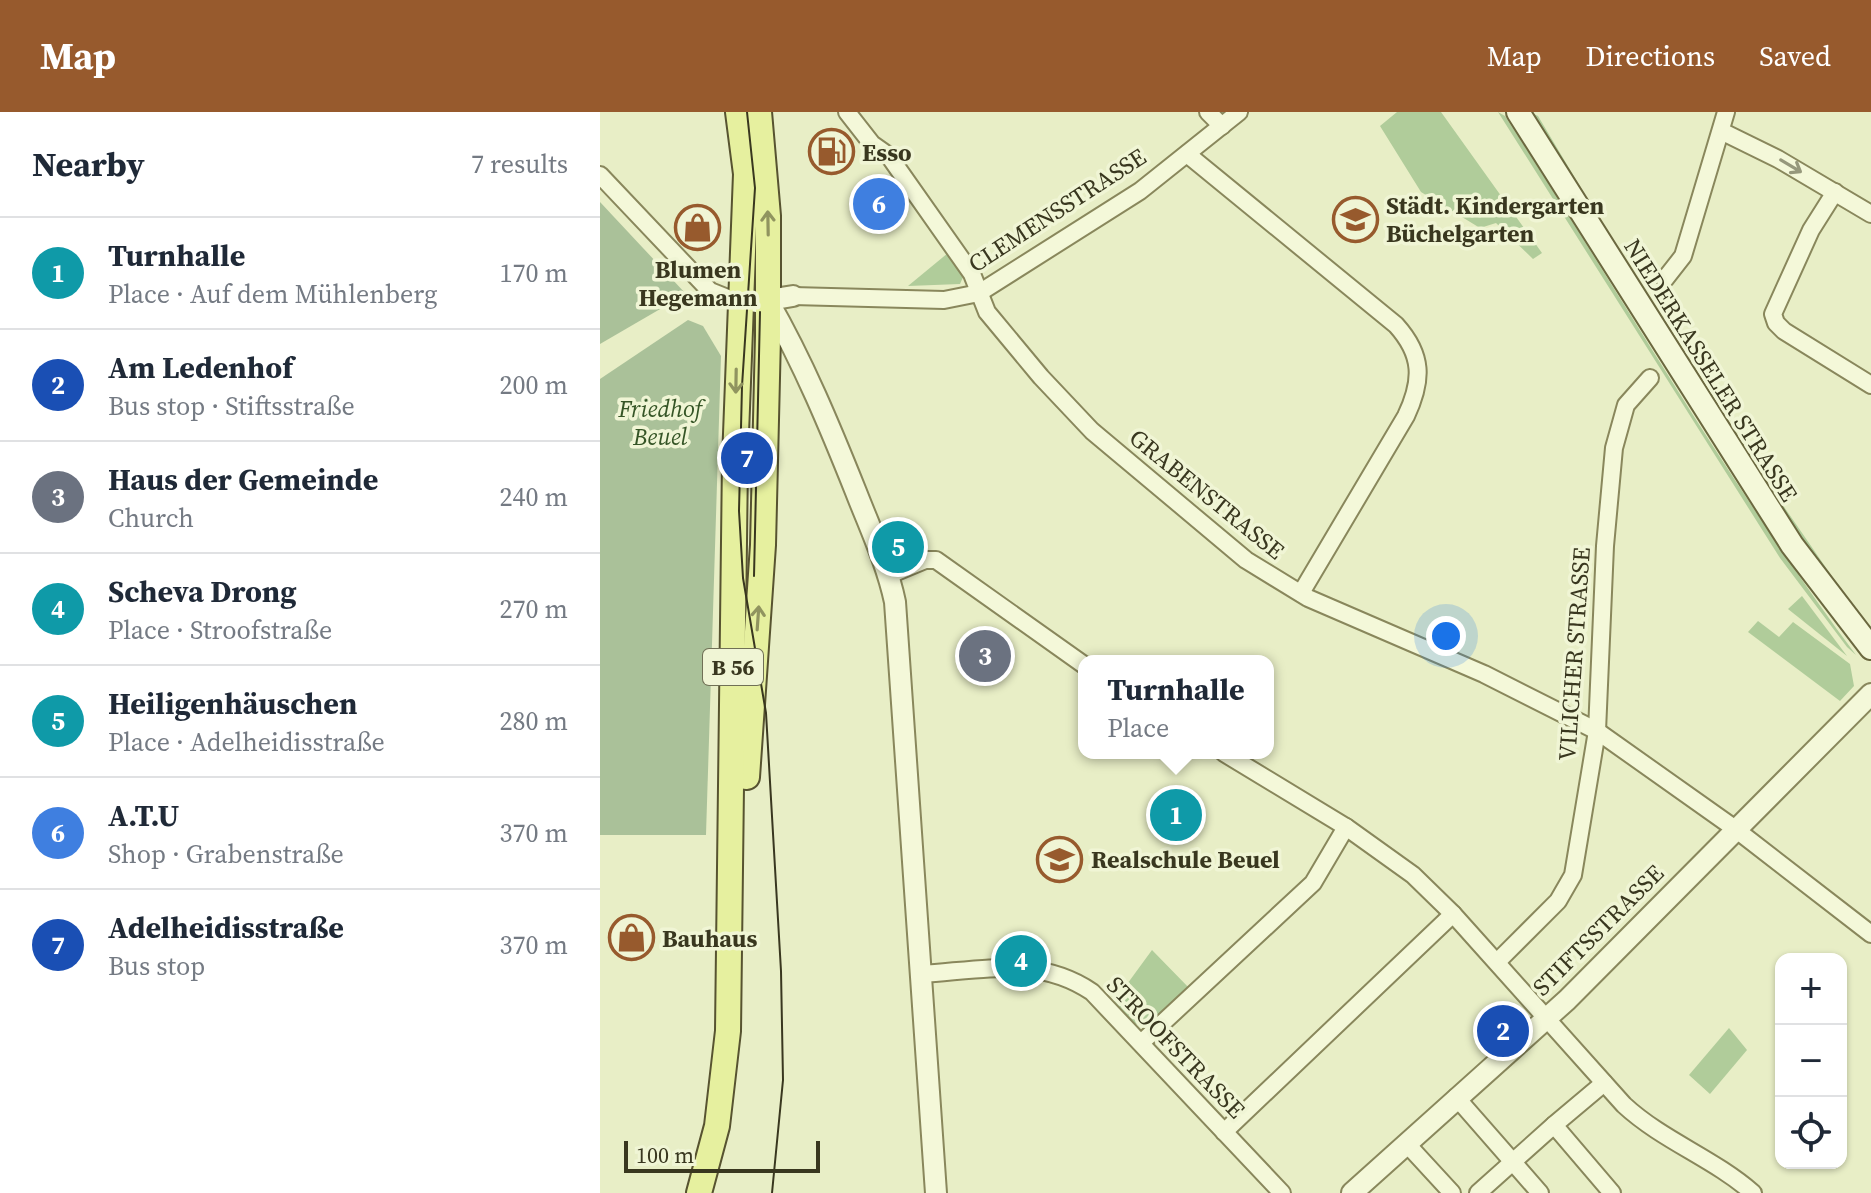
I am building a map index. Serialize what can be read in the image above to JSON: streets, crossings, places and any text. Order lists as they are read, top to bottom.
{
  "streets": {
    "main road": ["NIEDERKASSELER STRASSE", "B 56"],
    "street": [
      "CLEMENSSTRASSE",
      "GRABENSTRASSE",
      "VILICHER STRASSE",
      "STIFTSSTRASSE",
      "STROOFSTRASSE"
    ]
  },
  "crossings": [
    ["CLEMENSSTRASSE", "GRABENSTRASSE"],
    ["CLEMENSSTRASSE", "B 56"],
    ["GRABENSTRASSE", "VILICHER STRASSE"],
    ["GRABENSTRASSE", "STIFTSSTRASSE"]
  ],
  "parks": ["Friedhof Beuel"],
  "places": {
    "fuel station": ["Esso"],
    "school or university": ["Städt. Kindergarten Büchelgarten", "Realschule Beuel"],
    "shop": ["Blumen Hegemann", "Bauhaus"]
  },
  "scale_bar": "100 m",
  "page": {
    "header": "Map",
    "nav": ["Map", "Directions", "Saved"],
    "heading": ["Nearby", "7 results"],
    "pins": [
      "6",
      "7",
      "5",
      "3",
      "1",
      "4",
      "2"
    ],
    "list": [
      {
        "mark": "1",
        "name": "Turnhalle",
        "note": "Place · Auf dem Mühlenberg",
        "value": "170 m"
      },
      {
        "mark": "2",
        "name": "Am Ledenhof",
        "note": "Bus stop · Stiftsstraße",
        "value": "200 m"
      },
      {
        "mark": "3",
        "name": "Haus der Gemeinde",
        "note": "Church",
        "value": "240 m"
      },
      {
        "mark": "4",
        "name": "Scheva Drong",
        "note": "Place · Stroofstraße",
        "value": "270 m"
      },
      {
        "mark": "5",
        "name": "Heiligenhäuschen",
        "note": "Place · Adelheidisstraße",
        "value": "280 m"
      },
      {
        "mark": "6",
        "name": "A.T.U",
        "note": "Shop · Grabenstraße",
        "value": "370 m"
      },
      {
        "mark": "7",
        "name": "Adelheidisstraße",
        "note": "Bus stop",
        "value": "370 m"
      }
    ],
    "popup": ["Turnhalle", "Place"],
    "map_buttons": ["+", "−"],
    "scale": "100 m"
  }
}
